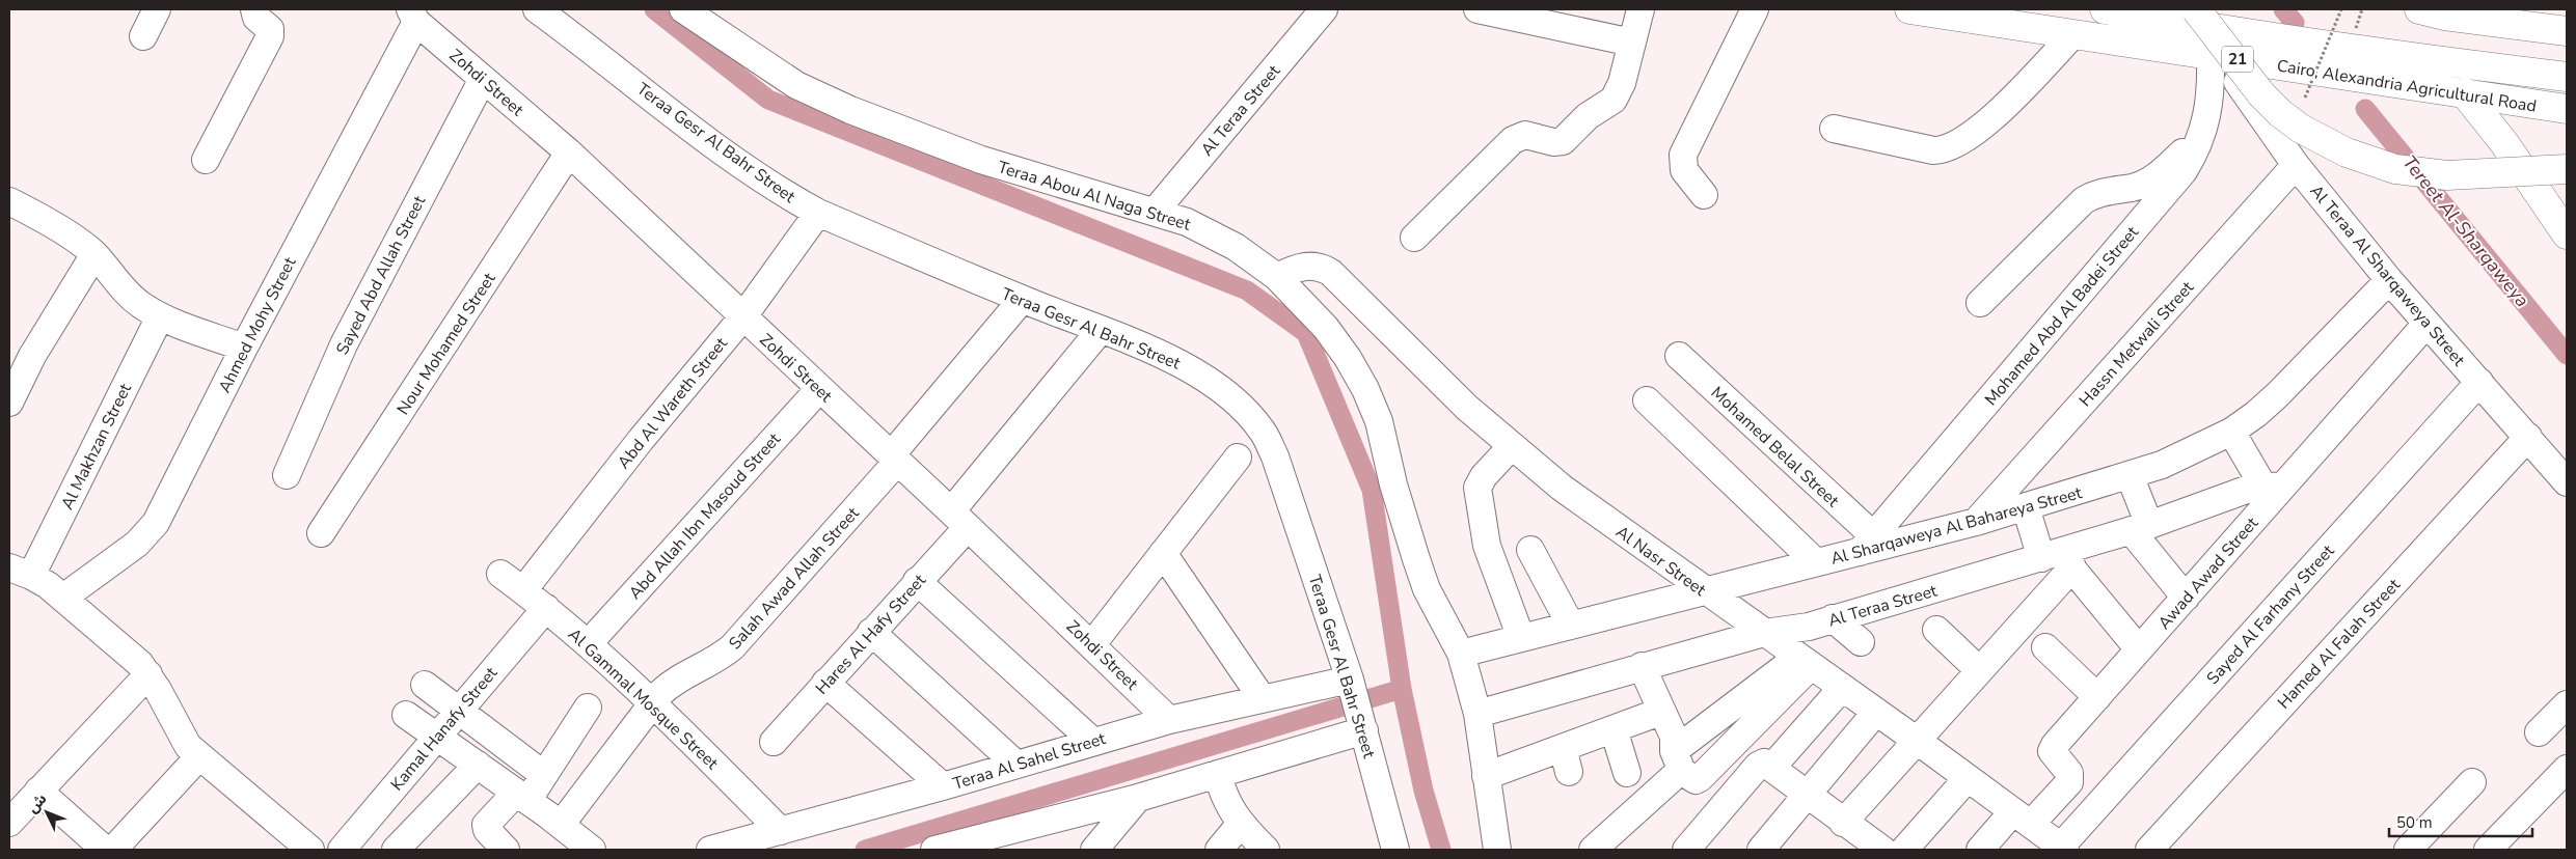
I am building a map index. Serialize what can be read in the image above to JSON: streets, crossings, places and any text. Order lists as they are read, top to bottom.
{
  "streets": {
    "main road": ["21", "Cairo, Alexandria Agricultural Road"],
    "street": [
      "Zohdi Street",
      "Al Teraa Street",
      "Teraa Gesr Al Bahr Street",
      "Teraa Abou Al Naga Street",
      "Sayed Abd Allah Street",
      "Al Teraa Al Sharqaweya Street",
      "Mohamed Abd Al Badei Street",
      "Ahmed Mohy Street",
      "Nour Mohamed Street",
      "Hassn Metwali Street",
      "Abd Al Wareth Street",
      "Al Makhzan Street",
      "Mohamed Belal Street",
      "Abd Allah Ibn Masoud Street",
      "Al Sharqaweya Al Bahareya Street",
      "Al Nasr Street",
      "Awad Awad Street",
      "Salah Awad Allah Street",
      "Sayed Al Farhany Street",
      "Hares Al Hafy Street",
      "Hamed Al Falah Street",
      "Al Gammal Mosque Street",
      "Kamal Hanafy Street",
      "Teraa Al Sahel Street"
    ]
  },
  "crossings": [
    ["Zohdi Street", "Sayed Abd Allah Street"],
    ["Zohdi Street", "Ahmed Mohy Street"],
    ["Zohdi Street", "Nour Mohamed Street"],
    ["Zohdi Street", "Abd Al Wareth Street"],
    ["Zohdi Street", "Abd Allah Ibn Masoud Street"],
    ["Zohdi Street", "Salah Awad Allah Street"],
    ["Zohdi Street", "Hares Al Hafy Street"],
    ["Zohdi Street", "Teraa Al Sahel Street"],
    ["Cairo, Alexandria Agricultural Road", "Al Teraa Al Sharqaweya Street"],
    ["Cairo, Alexandria Agricultural Road", "Mohamed Abd Al Badei Street"],
    ["Al Teraa Street", "Teraa Abou Al Naga Street"],
    ["Al Teraa Street", "Al Nasr Street"],
    ["Al Teraa Street", "Awad Awad Street"],
    ["Teraa Gesr Al Bahr Street", "Abd Al Wareth Street"],
    ["Teraa Gesr Al Bahr Street", "Salah Awad Allah Street"],
    ["Teraa Gesr Al Bahr Street", "Hares Al Hafy Street"],
    ["Teraa Gesr Al Bahr Street", "Teraa Al Sahel Street"],
    ["Teraa Abou Al Naga Street", "Al Sharqaweya Al Bahareya Street"],
    ["Teraa Abou Al Naga Street", "Al Nasr Street"],
    ["Al Teraa Al Sharqaweya Street", "Mohamed Abd Al Badei Street"],
    ["Al Teraa Al Sharqaweya Street", "Hassn Metwali Street"],
    ["Al Teraa Al Sharqaweya Street", "Al Sharqaweya Al Bahareya Street"],
    ["Al Teraa Al Sharqaweya Street", "Awad Awad Street"],
    ["Al Teraa Al Sharqaweya Street", "Sayed Al Farhany Street"],
    ["Al Teraa Al Sharqaweya Street", "Hamed Al Falah Street"],
    ["Mohamed Abd Al Badei Street", "Mohamed Belal Street"],
    ["Mohamed Abd Al Badei Street", "Al Sharqaweya Al Bahareya Street"],
    ["Hassn Metwali Street", "Al Sharqaweya Al Bahareya Street"],
    ["Abd Al Wareth Street", "Al Gammal Mosque Street"],
    ["Mohamed Belal Street", "Al Sharqaweya Al Bahareya Street"],
    ["Abd Allah Ibn Masoud Street", "Al Gammal Mosque Street"],
    ["Al Sharqaweya Al Bahareya Street", "Al Nasr Street"],
    ["Al Nasr Street", "Awad Awad Street"],
    ["Al Nasr Street", "Sayed Al Farhany Street"],
    ["Salah Awad Allah Street", "Al Gammal Mosque Street"],
    ["Al Gammal Mosque Street", "Kamal Hanafy Street"],
    ["Al Gammal Mosque Street", "Teraa Al Sahel Street"]
  ],
  "water": ["Tereet Al-Sharqaweya"],
  "scale_bar": "50 m",
  "north": "top left"
}
